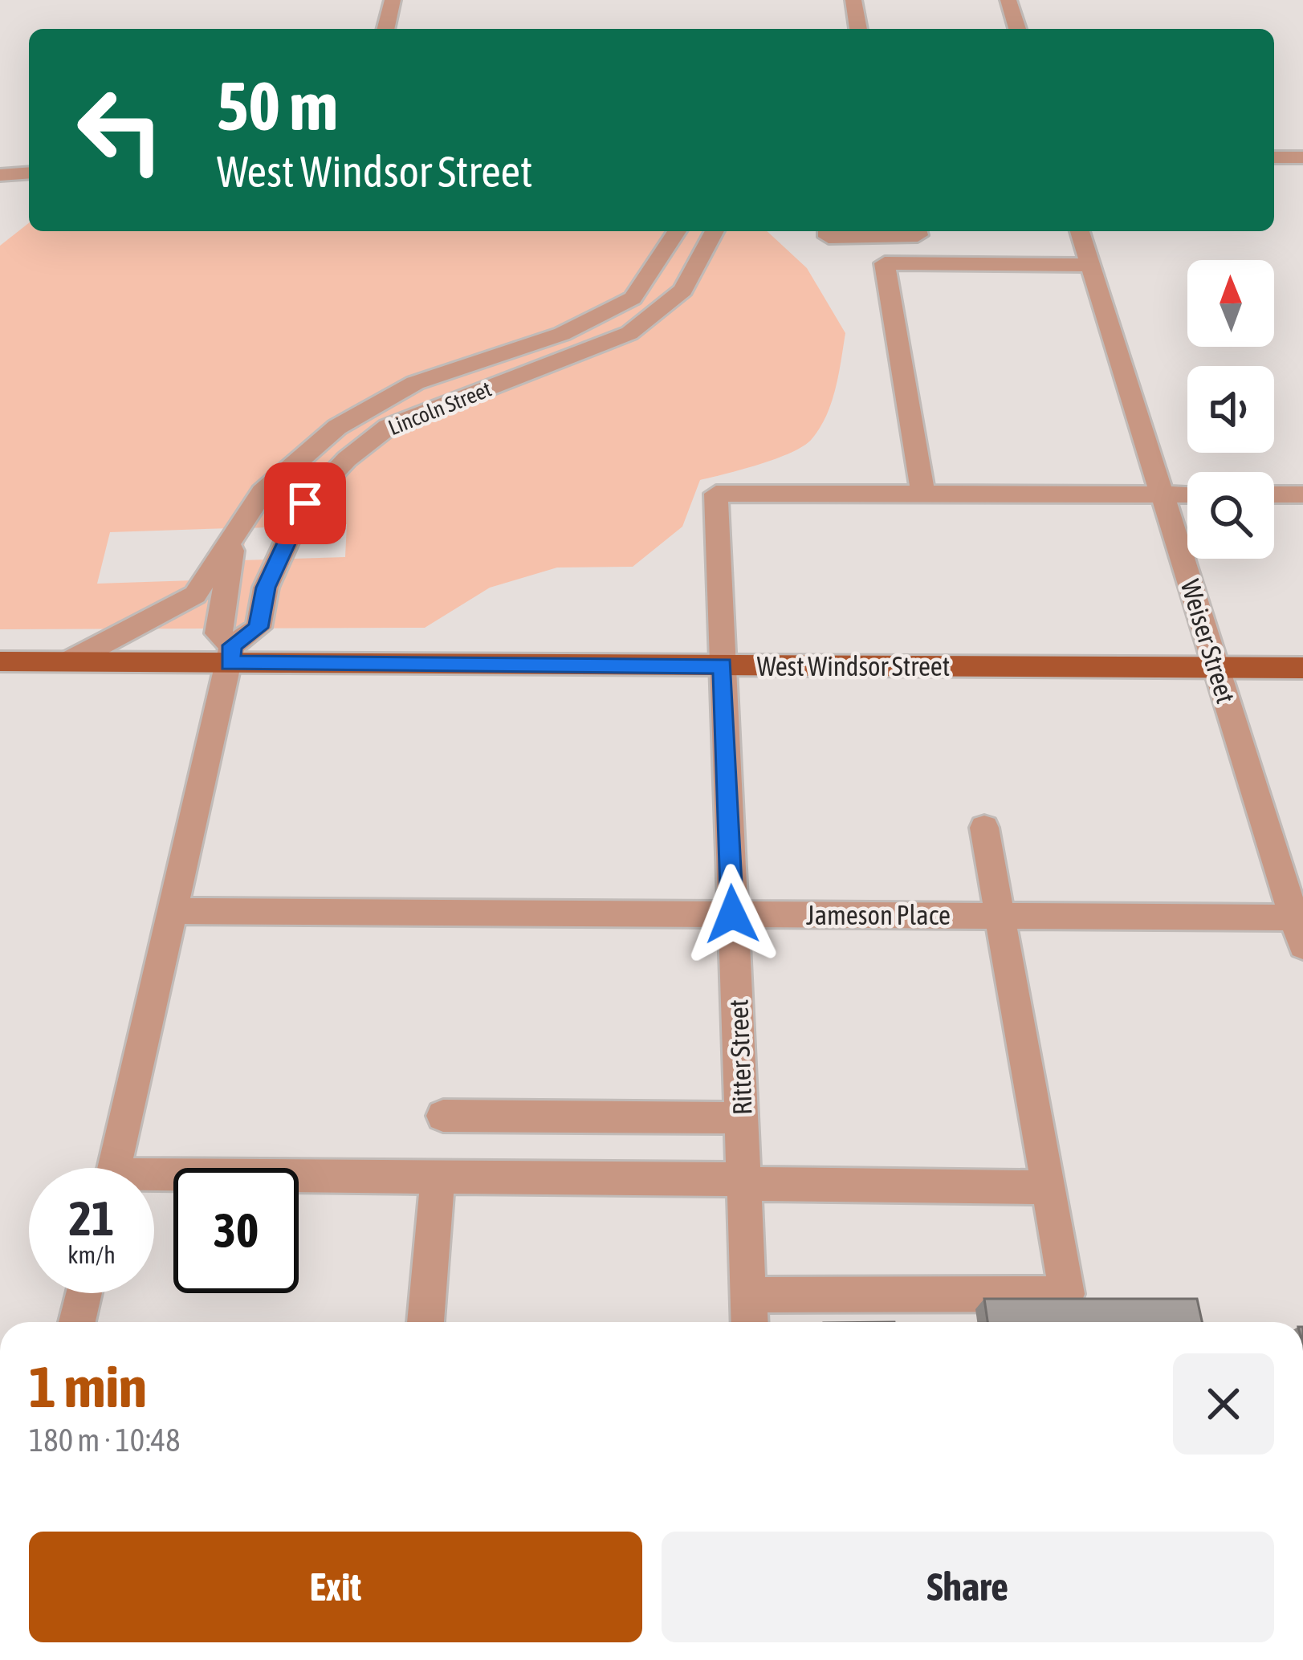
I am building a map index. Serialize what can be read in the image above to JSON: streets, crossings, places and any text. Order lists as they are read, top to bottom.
{
  "streets": {
    "main road": ["West Windsor Street"],
    "street": [
      "Lincoln Street",
      "Weiser Street",
      "Jameson Place",
      "Ritter Street"
    ]
  },
  "crossings": [
    ["Lincoln Street", "West Windsor Street"],
    ["Lincoln Street", "Jameson Place"],
    ["Weiser Street", "West Windsor Street"],
    ["Weiser Street", "Jameson Place"],
    ["West Windsor Street", "Ritter Street"],
    ["Jameson Place", "Ritter Street"]
  ],
  "north": "top",
  "page": {
    "turn": ["50 m", "West Windsor Street"],
    "speed": "21 km/h",
    "limit": "30",
    "heading": ["1 min", "180 m · 10:48"],
    "buttons": ["Exit", "Share"]
  }
}
